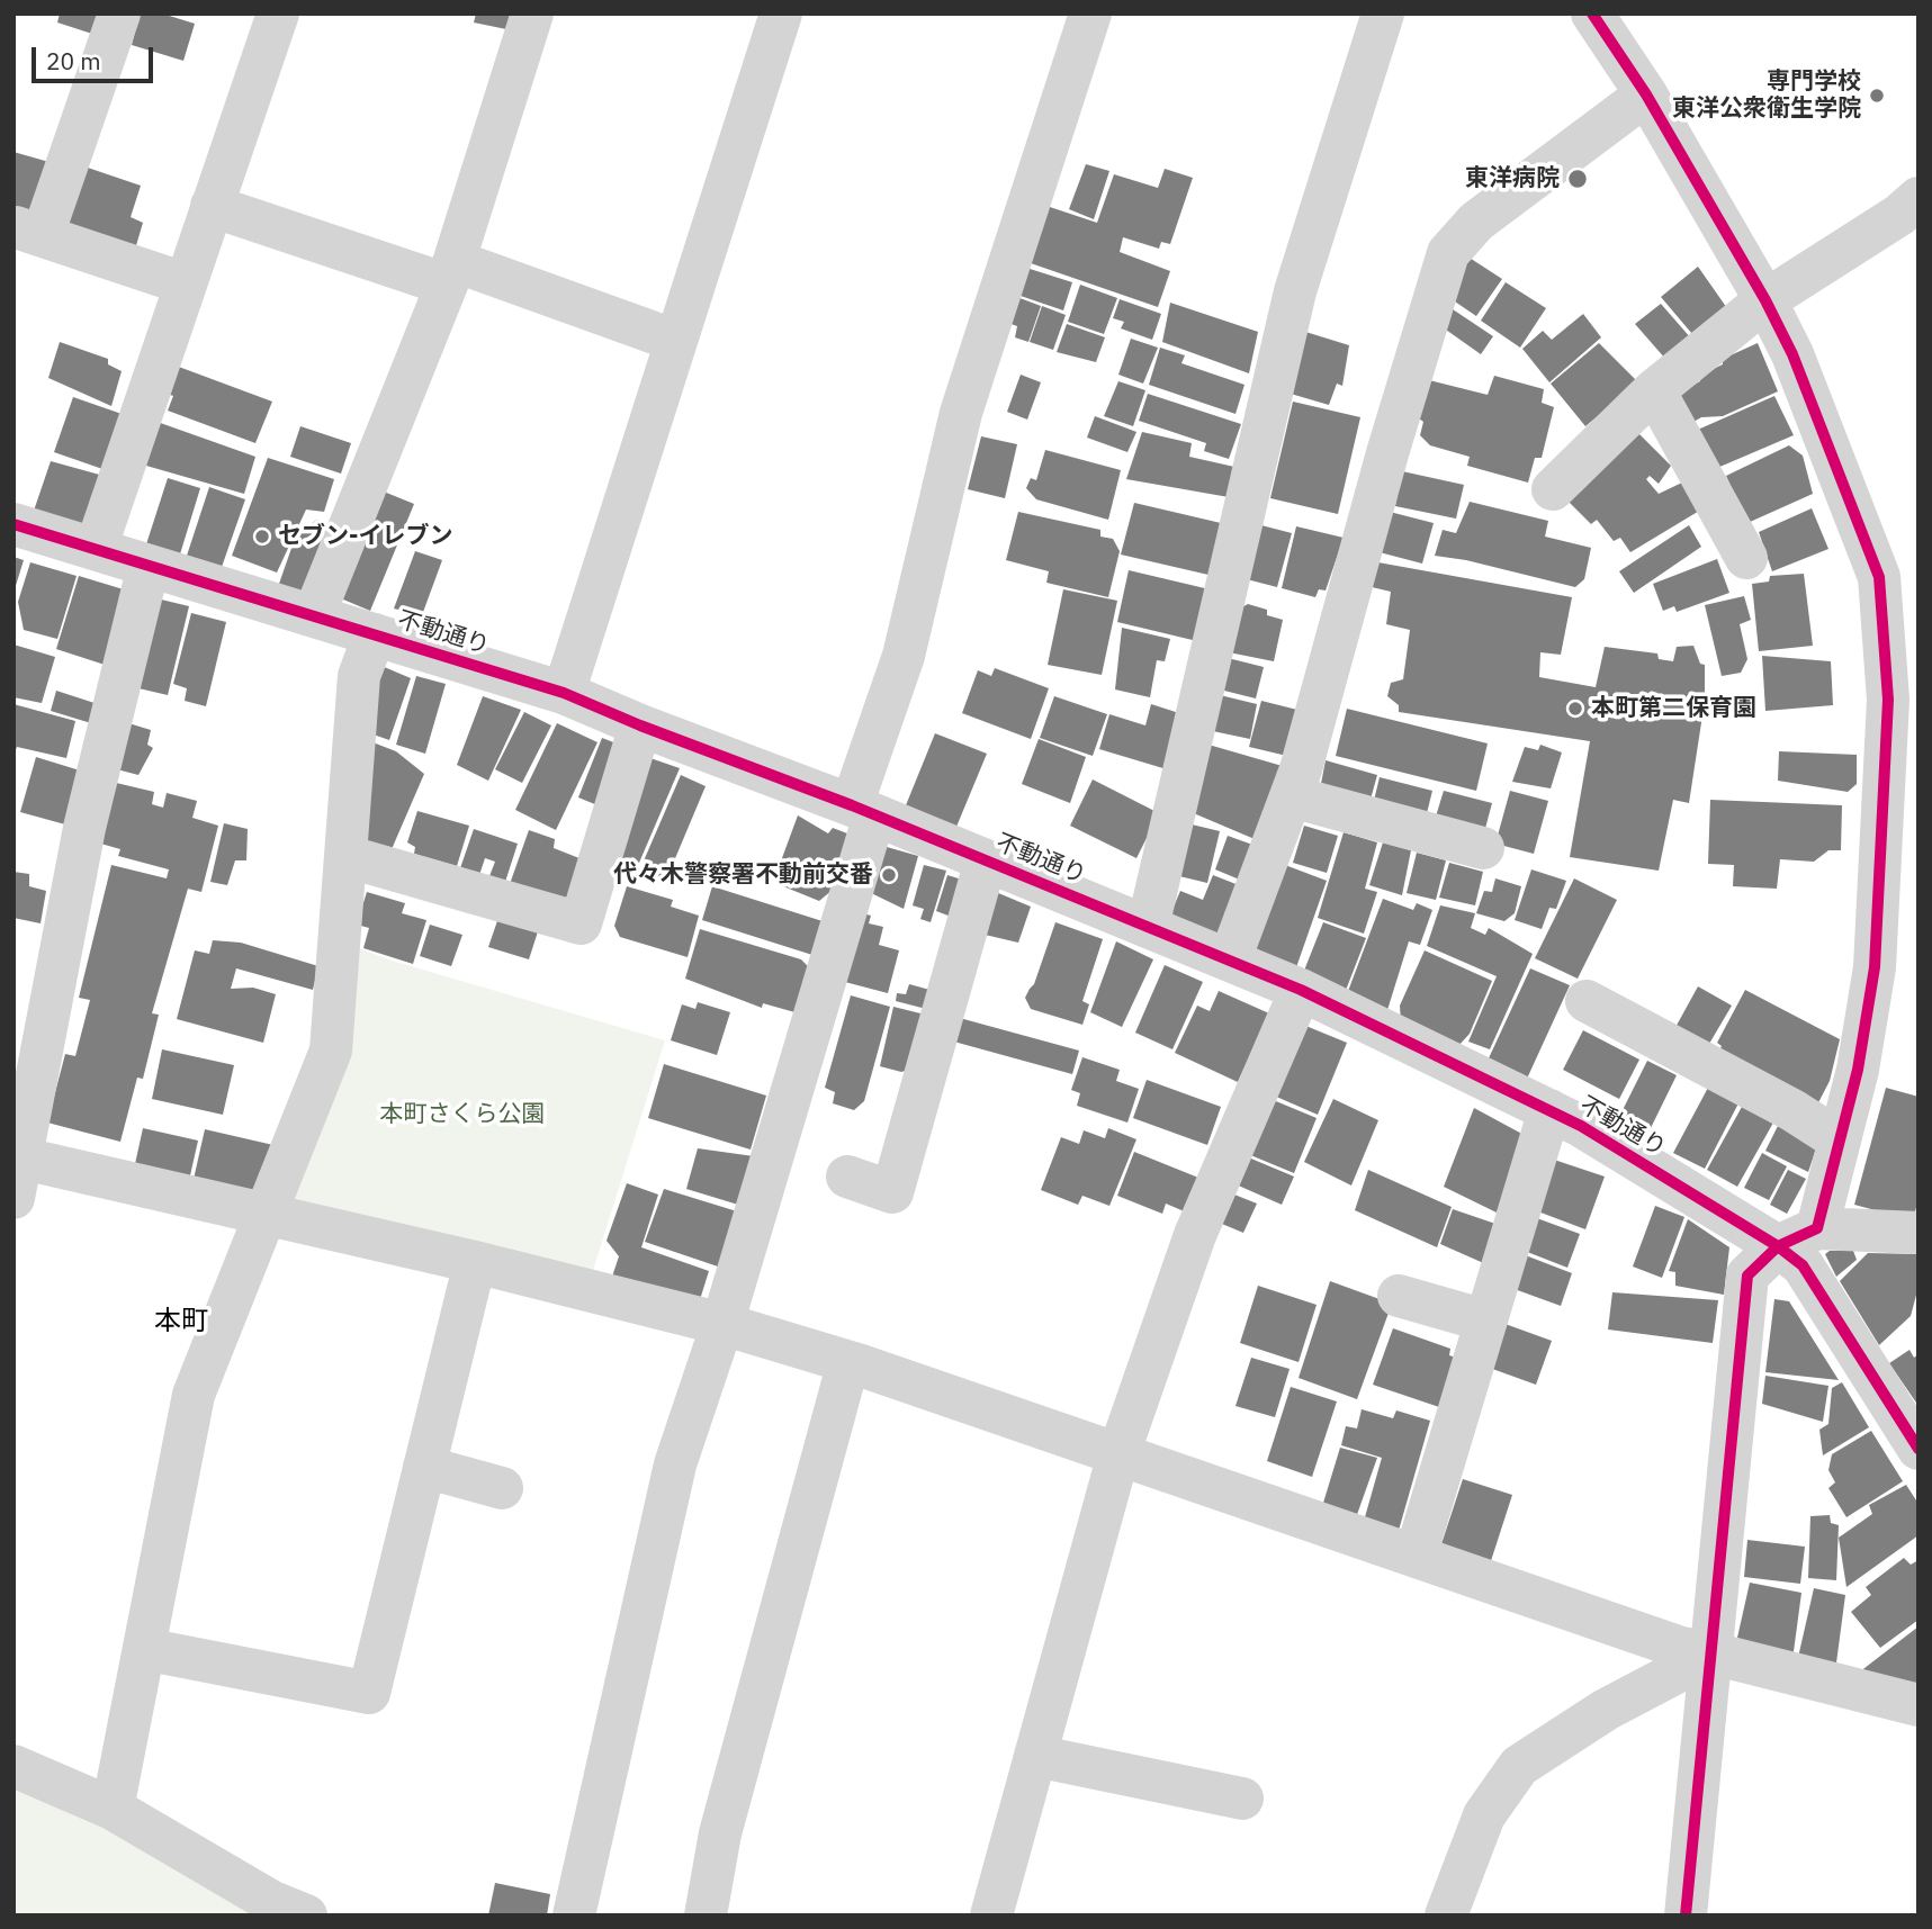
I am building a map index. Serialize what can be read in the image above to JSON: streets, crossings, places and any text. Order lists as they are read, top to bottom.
{
  "streets": {
    "street": ["不動通り"]
  },
  "districts": ["本町"],
  "parks": ["本町さくら公園"],
  "places": [
    "専門学校 東洋公衆衛生学院",
    "東洋病院",
    "セブン-イレブン",
    "本町第二保育園",
    "代々木警察署不動前交番"
  ],
  "scale_bar": "20 m"
}
